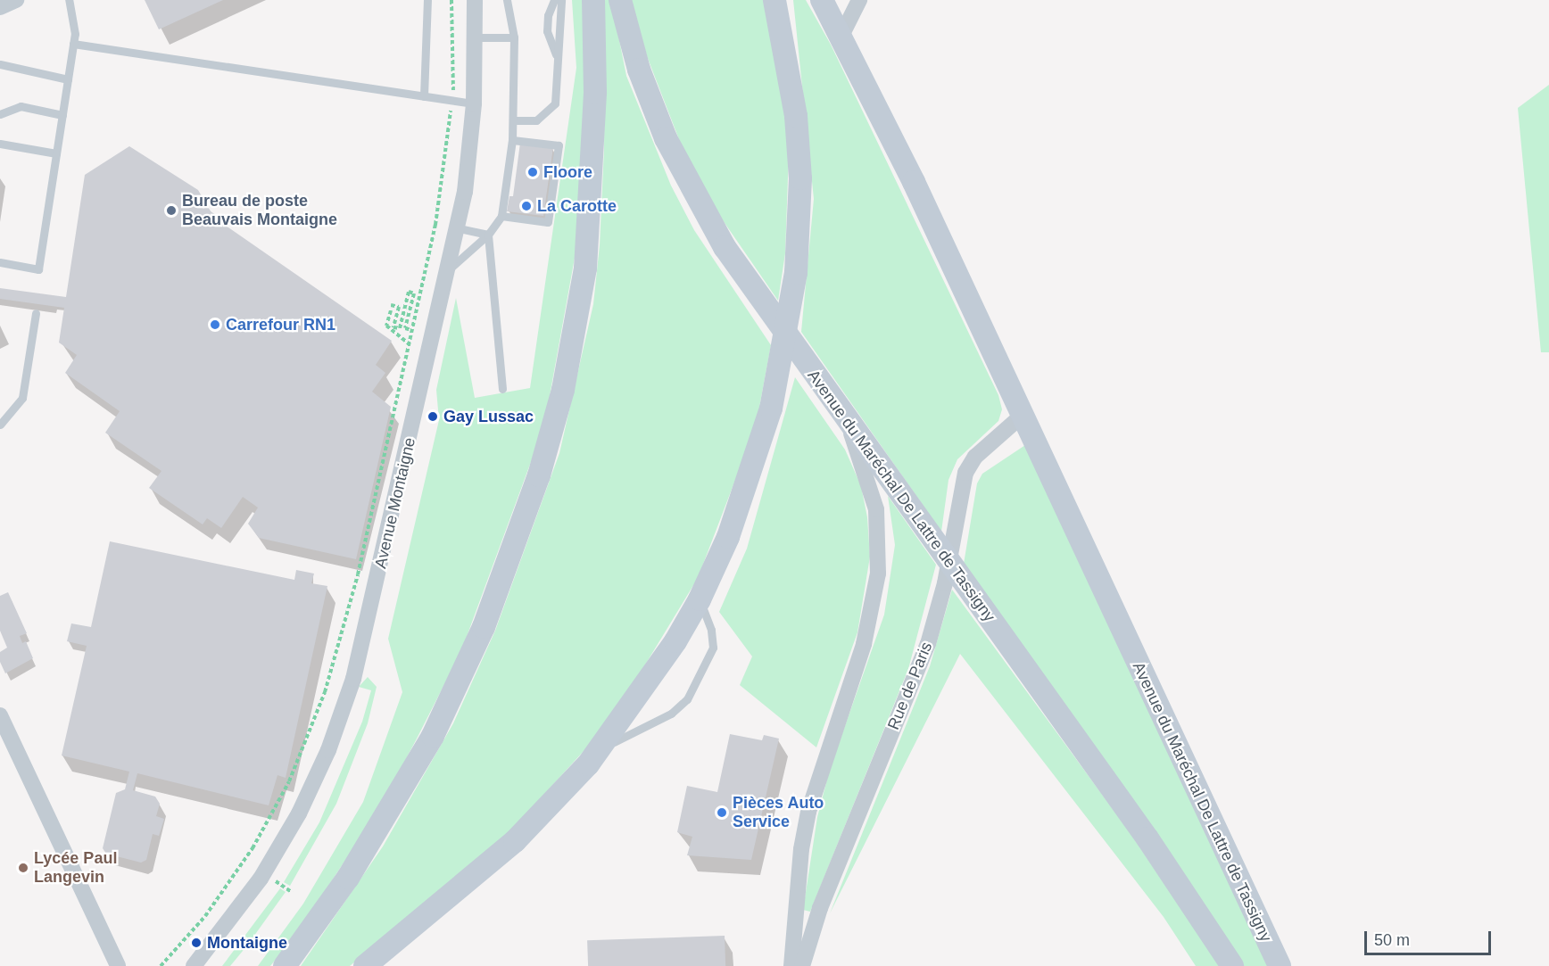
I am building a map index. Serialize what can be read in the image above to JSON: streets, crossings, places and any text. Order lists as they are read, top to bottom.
{
  "streets": {
    "main road": ["Avenue du Maréchal De Lattre de Tassigny"],
    "street": ["Avenue Montaigne", "Rue de Paris"]
  },
  "crossings": [
    ["Avenue du Maréchal De Lattre de Tassigny", "Rue de Paris"]
  ],
  "places": [
    "Floore",
    "La Carotte",
    "Bureau de poste Beauvais Montaigne",
    "Carrefour RN1",
    "Gay Lussac",
    "Pièces Auto Service",
    "Lycée Paul Langevin",
    "Montaigne"
  ],
  "scale_bar": "50 m"
}
